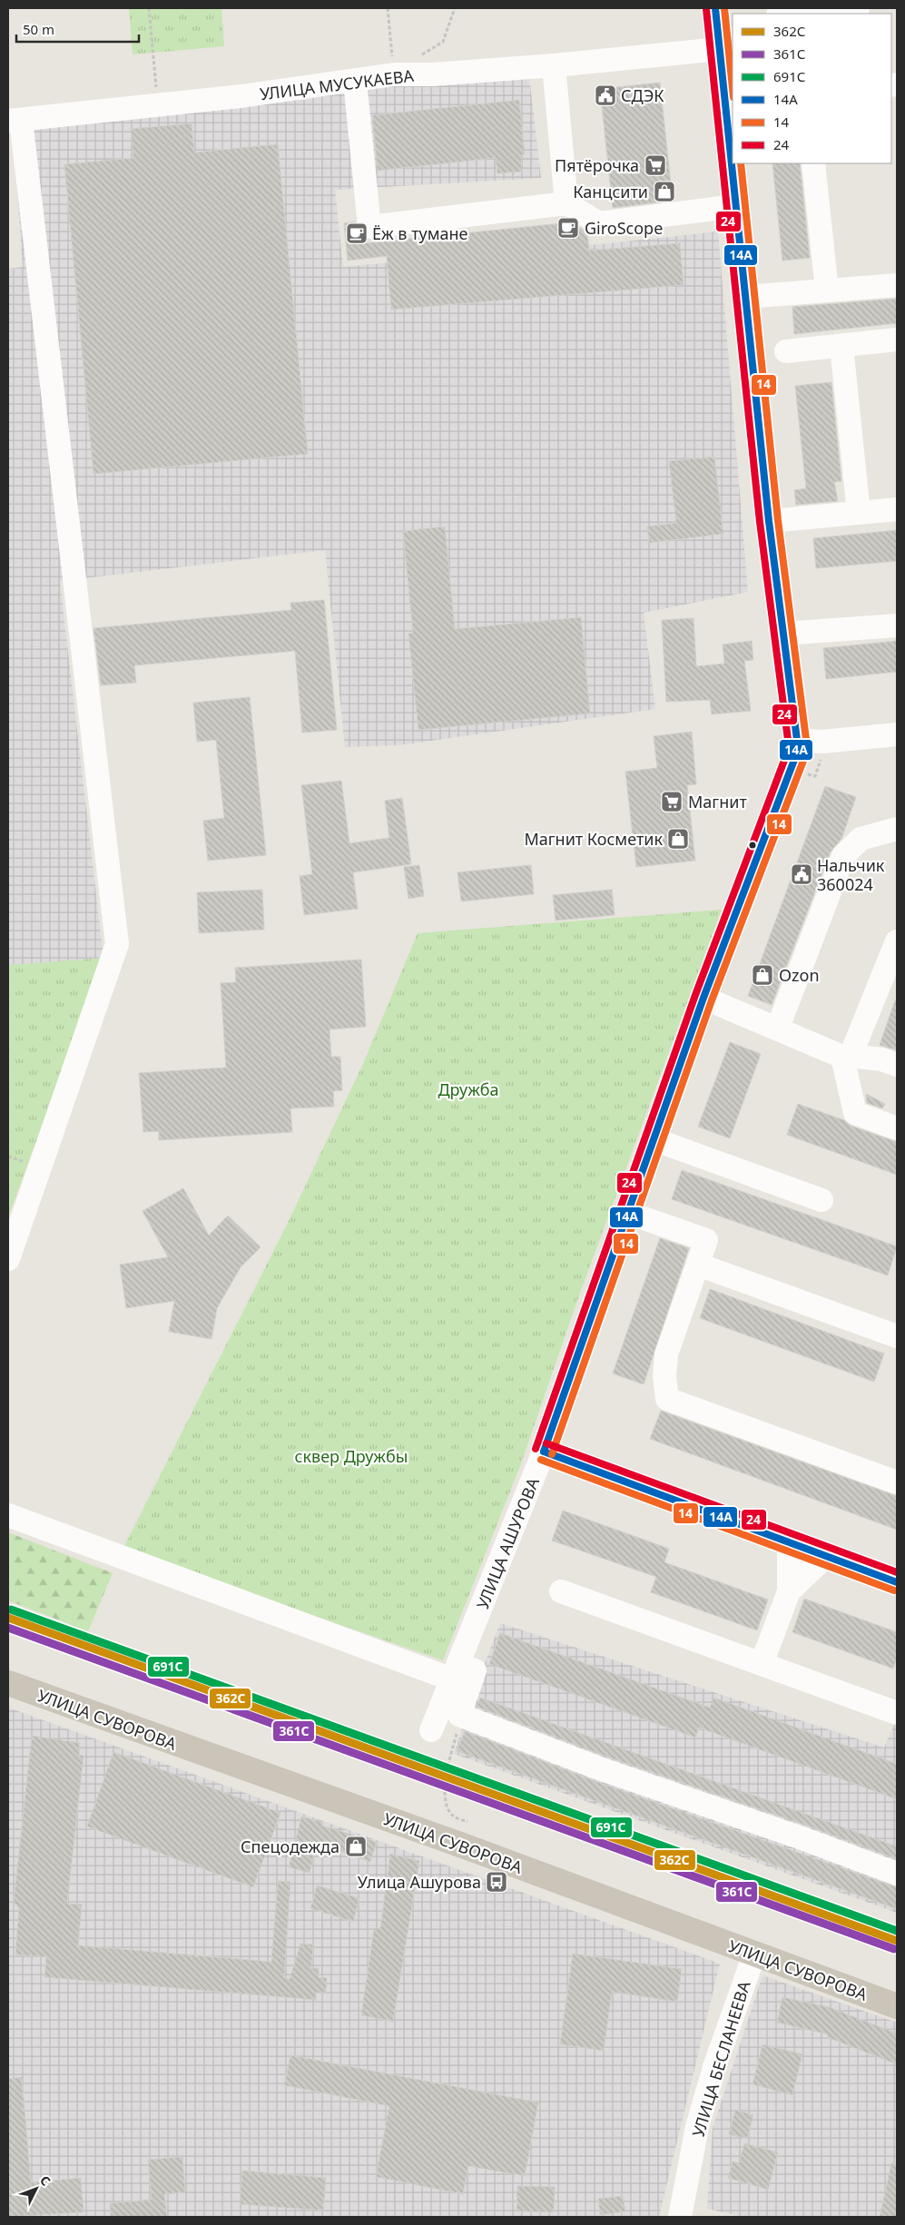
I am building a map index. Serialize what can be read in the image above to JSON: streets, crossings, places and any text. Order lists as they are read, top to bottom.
{
  "streets": {
    "main road": ["УЛИЦА СУВОРОВА"],
    "street": ["УЛИЦА МУСУКАЕВА", "УЛИЦА АШУРОВА", "УЛИЦА БЕСЛАНЕЕВА"]
  },
  "crossings": [
    ["УЛИЦА МУСУКАЕВА", "УЛИЦА АШУРОВА"],
    ["УЛИЦА СУВОРОВА", "УЛИЦА БЕСЛАНЕЕВА"]
  ],
  "parks": ["Дружба", "сквер Дружбы"],
  "places": {
    "public building": ["СДЭК", "Нальчик 360024"],
    "supermarket": ["Пятёрочка", "Магнит"],
    "shop": [
      "Канцсити",
      "Магнит Косметик",
      "Ozon",
      "Спецодежда"
    ],
    "cafe": ["GiroScope", "Ёж в тумане"],
    "bus stop": ["Улица Ашурова"]
  },
  "lines": [
    "transit line 14А",
    "transit line 14",
    "transit line 24",
    "transit line 691С",
    "transit line 362С",
    "transit line 361С"
  ],
  "legend": [
    "362С",
    "361С",
    "691С",
    "14А",
    "14",
    "24"
  ],
  "scale_bar": "50 m",
  "north": "top right"
}
